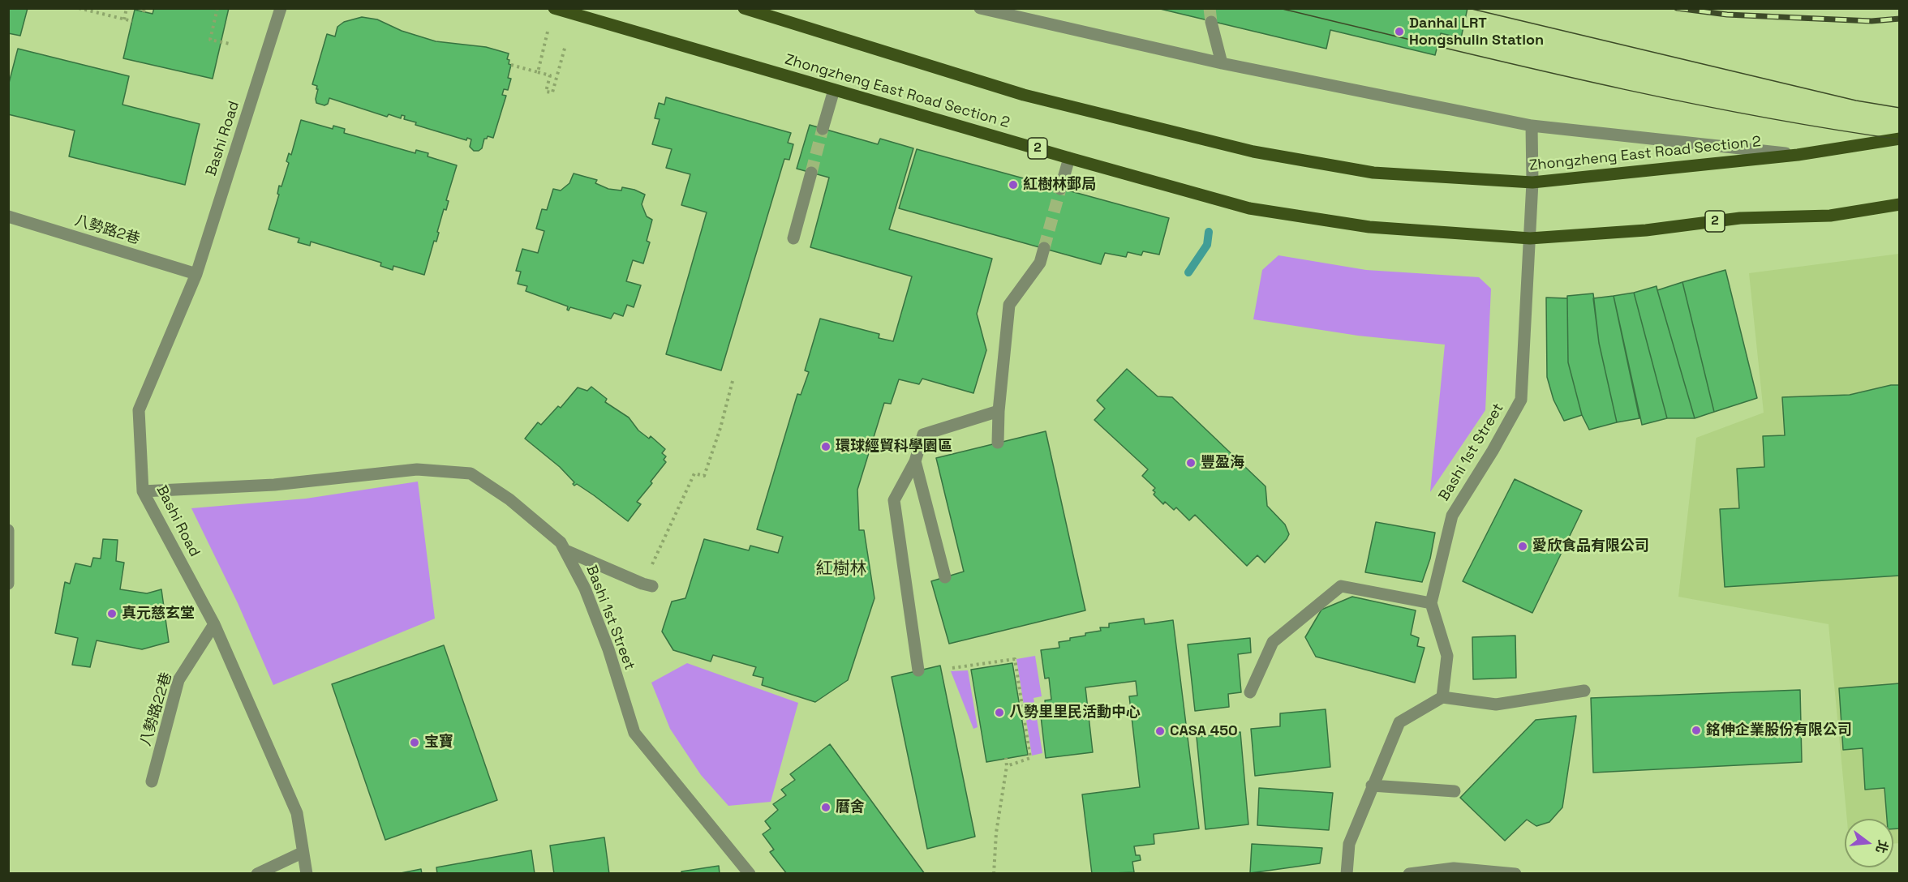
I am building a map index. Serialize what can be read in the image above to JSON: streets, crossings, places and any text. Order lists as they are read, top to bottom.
{
  "streets": {
    "main road": ["Zhongzheng East Road Section 2", "2"],
    "street": [
      "Bashi Road",
      "八勢路2巷",
      "Bashi 1st Street",
      "八勢路22巷"
    ]
  },
  "crossings": [
    ["Zhongzheng East Road Section 2", "Bashi 1st Street"],
    ["Bashi Road", "八勢路2巷"],
    ["Bashi Road", "Bashi 1st Street"],
    ["Bashi Road", "八勢路22巷"]
  ],
  "districts": ["紅樹林"],
  "places": [
    "Danhai LRT Hongshulin Station",
    "紅樹林郵局",
    "環球經貿科學園區",
    "豐盈海",
    "愛欣食品有限公司",
    "真元慈玄堂",
    "八勢里里民活動中心",
    "銘伸企業股份有限公司",
    "CASA 450",
    "宝寶",
    "曆舍"
  ],
  "north": "right"
}
